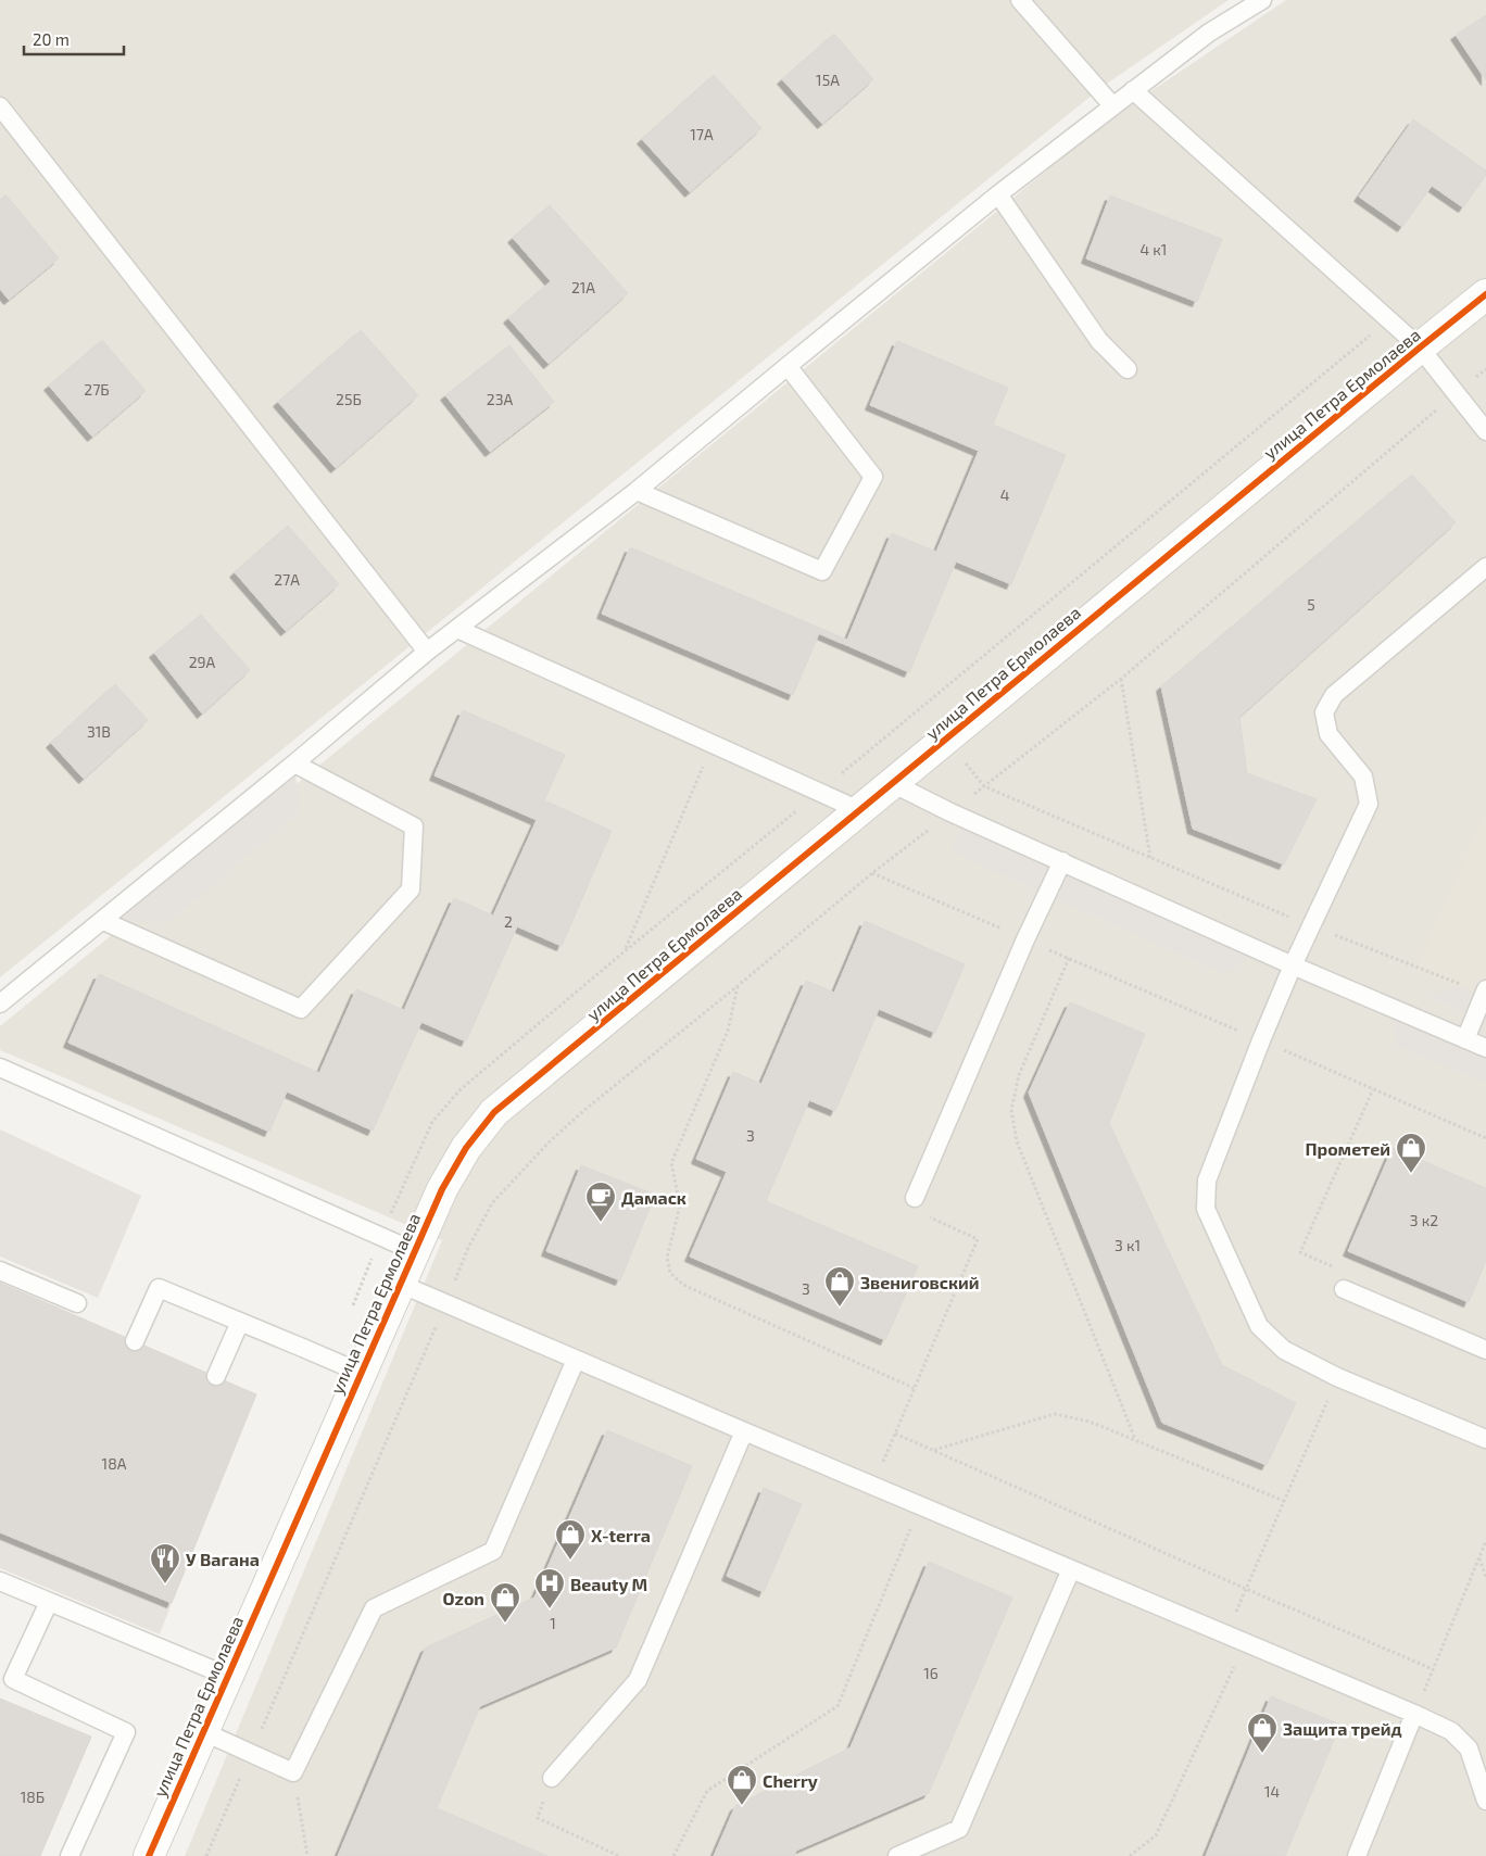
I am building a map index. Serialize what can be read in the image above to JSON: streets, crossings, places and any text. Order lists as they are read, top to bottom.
{
  "streets": {
    "street": ["улица Петра Ермолаева"]
  },
  "places": {
    "shop": [
      "Прометей",
      "Звениговский",
      "X-terra",
      "Ozon",
      "Защита трейд",
      "Cherry"
    ],
    "cafe": ["Дамаск"],
    "restaurant": ["У Вагана"],
    "hospital": ["Beauty M"]
  },
  "house_numbers": [
    "15А",
    "17А",
    "4 к1",
    "21А",
    "27Б",
    "25Б",
    "23А",
    "4",
    "27А",
    "5",
    "29А",
    "31В",
    "2",
    "3",
    "3 к2",
    "3 к1",
    "3",
    "18А",
    "1",
    "16",
    "14",
    "18Б"
  ],
  "scale_bar": "20 m"
}
